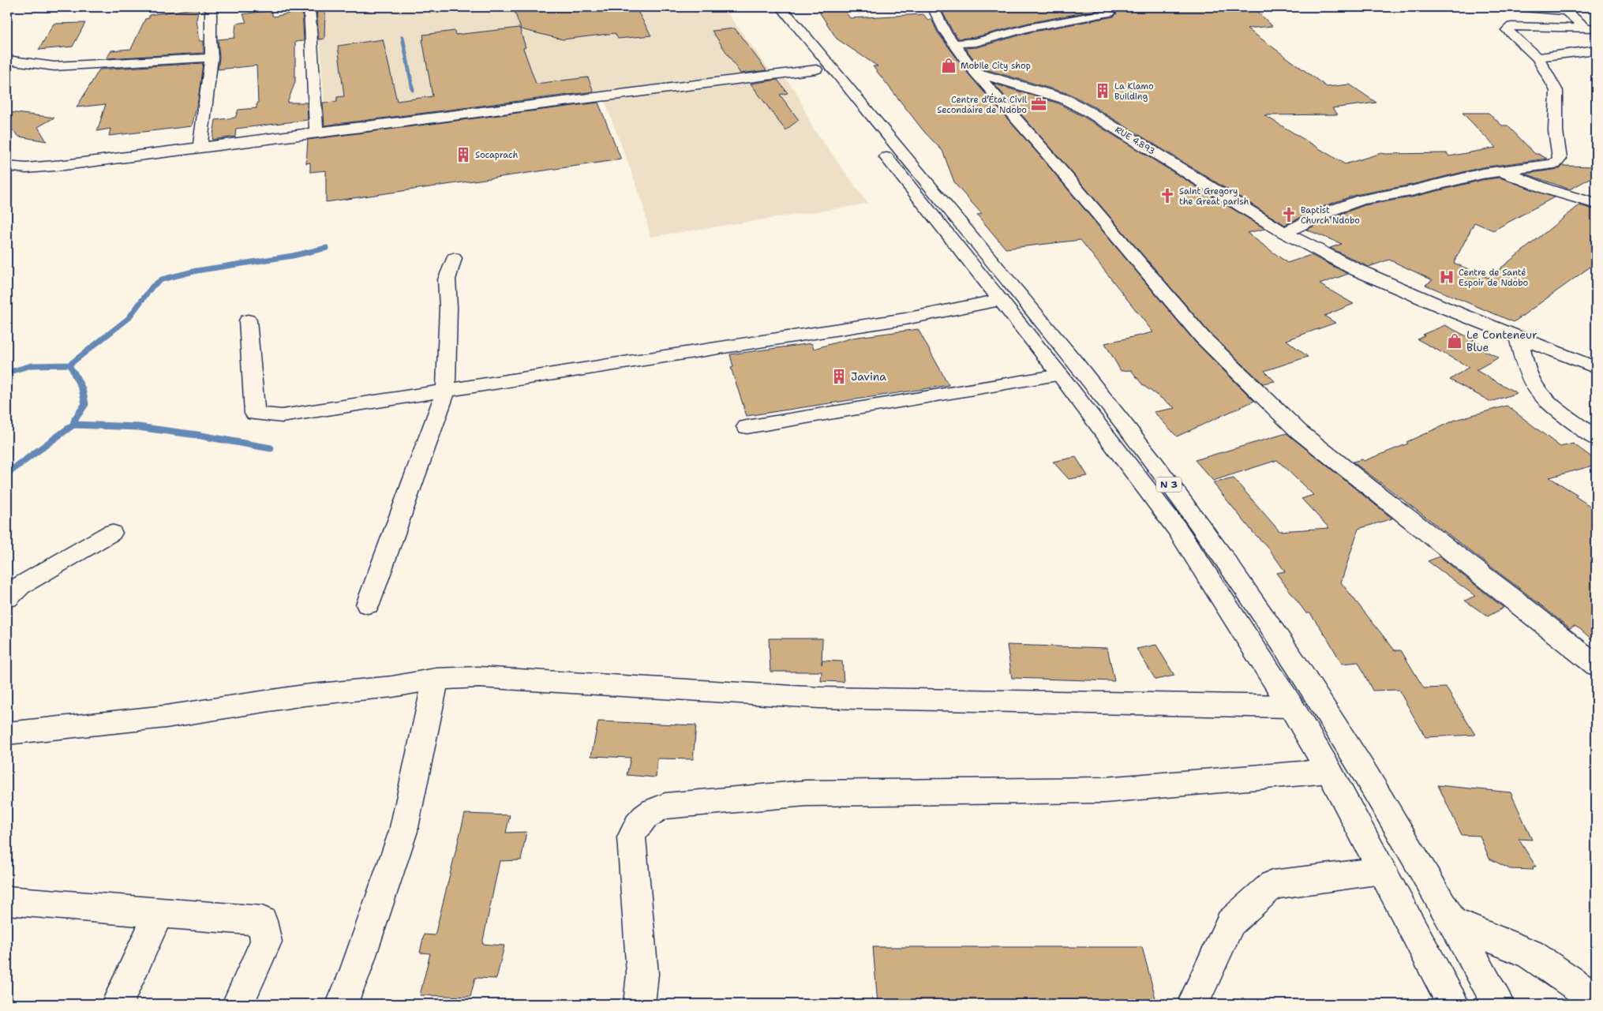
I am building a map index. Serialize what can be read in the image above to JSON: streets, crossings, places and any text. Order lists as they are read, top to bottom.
{
  "streets": {
    "main road": ["RUE 4.893", "N 3"]
  },
  "places": {
    "shop": ["Mobile City shop", "Le Conteneur Blue"],
    "building": ["La Klamo Building", "Socaprach", "Javina"],
    "office": ["Centre d’État Civil Secondaire de Ndobo"],
    "church": ["Saint Gregory the Great parish", "Baptist Church Ndobo"],
    "hospital": ["Centre de Santé Espoir de Ndobo"]
  }
}
